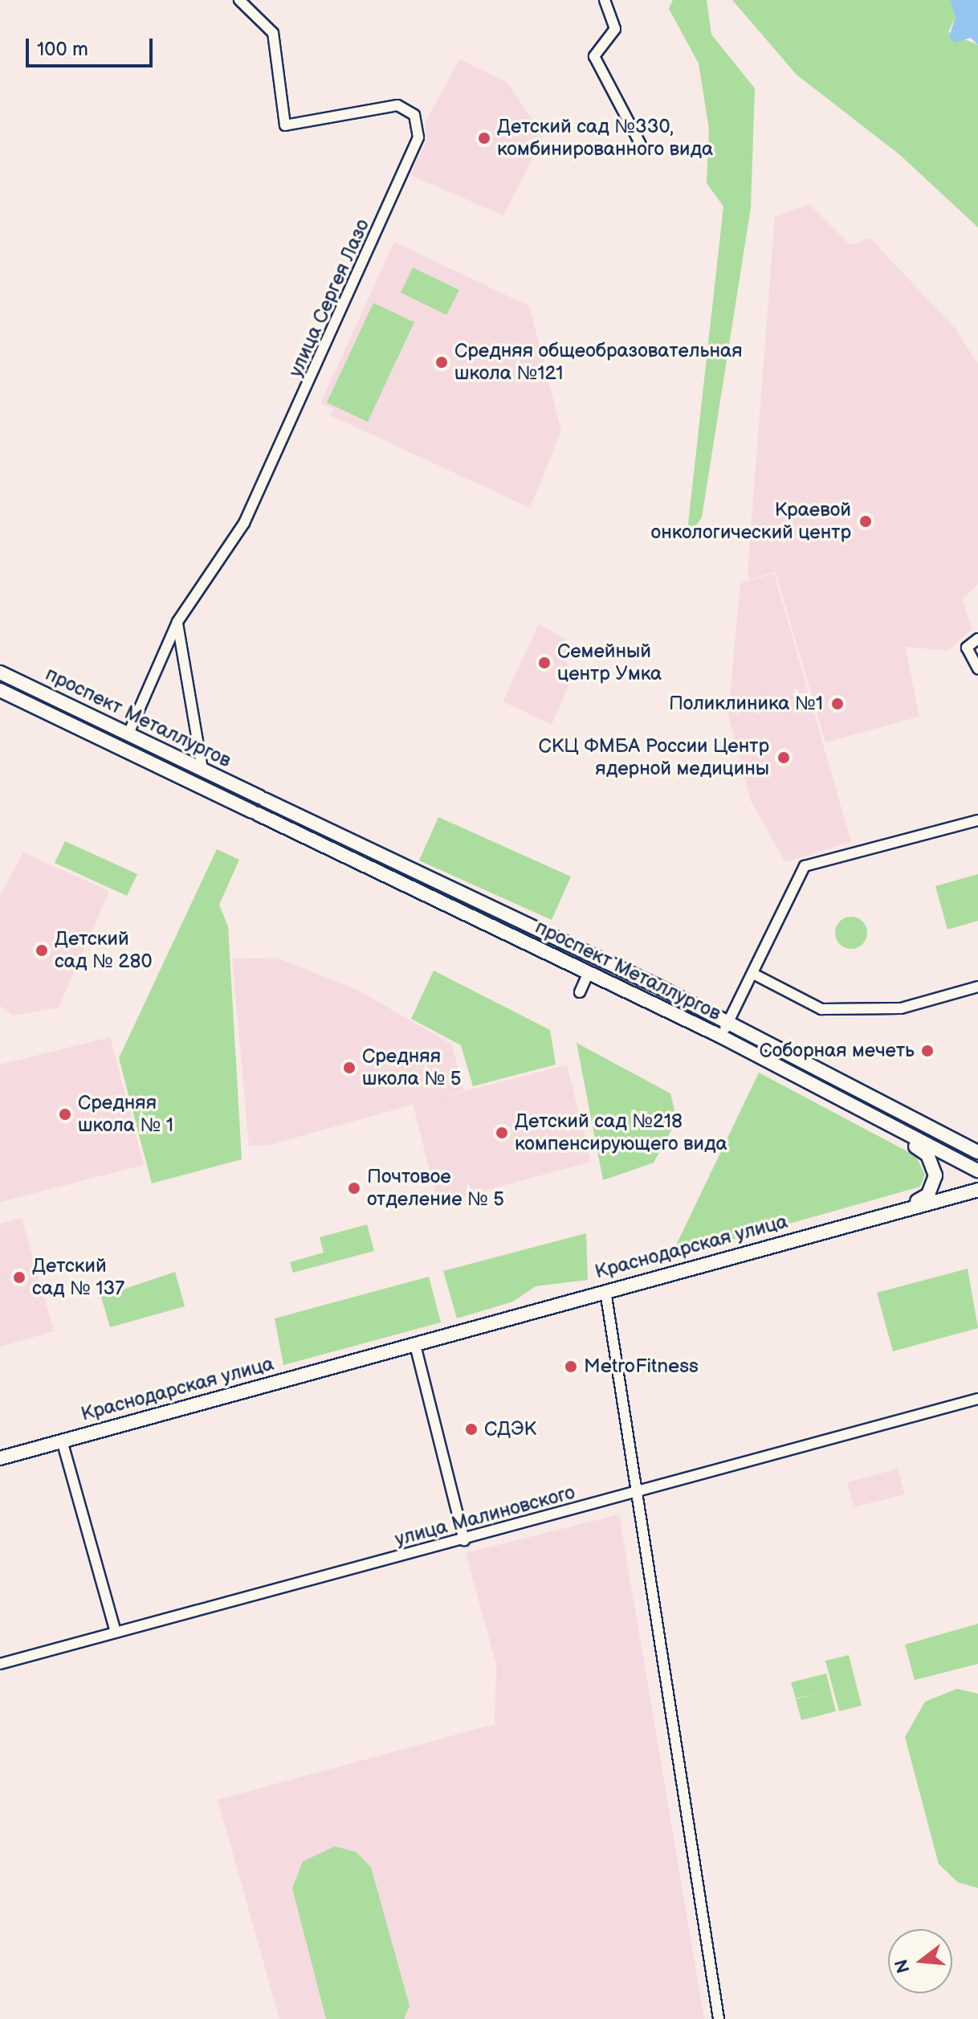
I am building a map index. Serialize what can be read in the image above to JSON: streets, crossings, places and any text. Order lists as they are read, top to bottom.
{
  "streets": {
    "main road": ["проспект Металлургов", "Краснодарская улица"],
    "street": ["улица Сергея Лазо", "улица Малиновского"]
  },
  "crossings": [
    ["улица Сергея Лазо", "проспект Металлургов"],
    ["Краснодарская улица", "улица Малиновского"]
  ],
  "places": [
    "Детский сад №330, комбинированного вида",
    "Средняя общеобразовательная школа №121",
    "Краевой онкологический центр",
    "Семейный центр Умка",
    "Поликлиника №1",
    "СКЦ ФМБА России Центр ядерной медицины",
    "Детский сад № 280",
    "Соборная мечеть",
    "Средняя школа № 5",
    "Средняя школа № 1",
    "Детский сад №218 компенсирующего вида",
    "Почтовое отделение № 5",
    "Детский сад № 137",
    "MetroFitness",
    "СДЭК"
  ],
  "scale_bar": "100 m",
  "north": "left"
}
